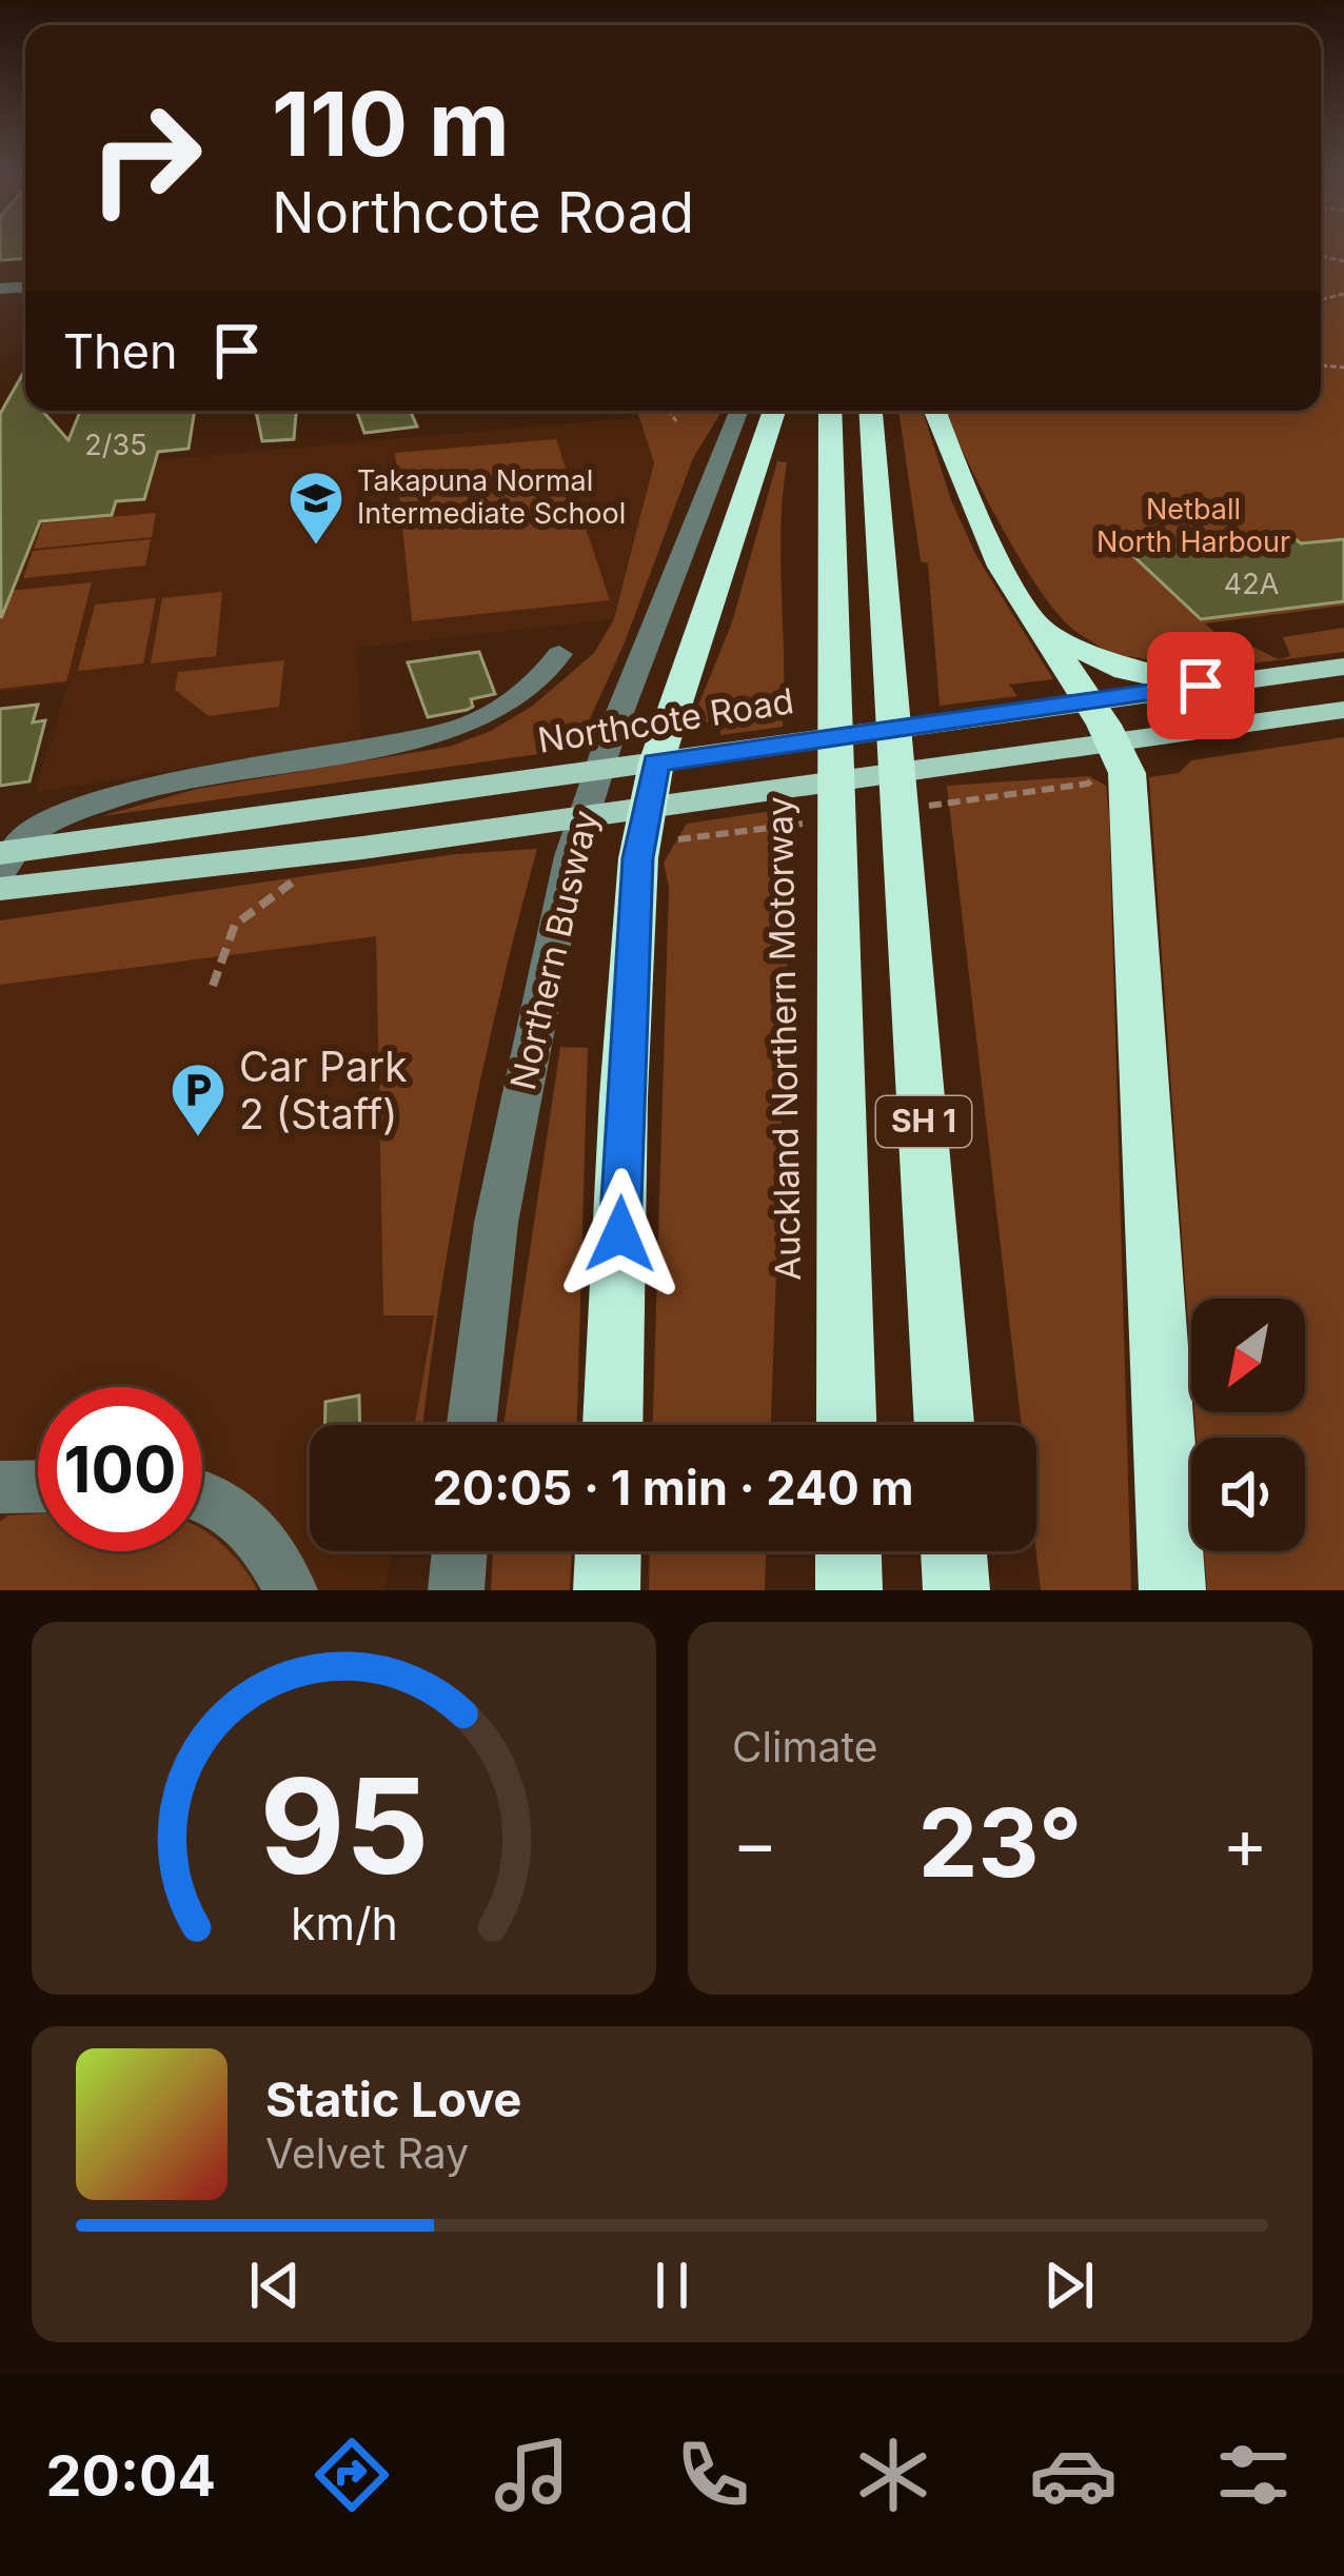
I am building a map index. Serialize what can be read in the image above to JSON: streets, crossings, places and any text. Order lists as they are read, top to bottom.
{
  "streets": {
    "highway": ["Auckland Northern Motorway", "SH 1"],
    "main road": ["Northcote Road"],
    "street": ["Northern Busway"]
  },
  "parks": ["Netball North Harbour"],
  "places": {
    "school or university": ["Takapuna Normal Intermediate School"],
    "parking": ["Car Park 2 (Staff)"]
  },
  "house_numbers": ["2/35", "42A"],
  "north": "bottom left",
  "page": {
    "turn": ["110 m", "Northcote Road"],
    "then": "Then",
    "limit": "100",
    "trip": "20:05 · 1 min · 240 m",
    "tile": "Climate",
    "heat": ["−", "23°", "+"],
    "song": ["Static Love", "Velvet Ray"],
    "tabs": "20:04",
    "gauge": ["95", "km/h"]
  }
}
